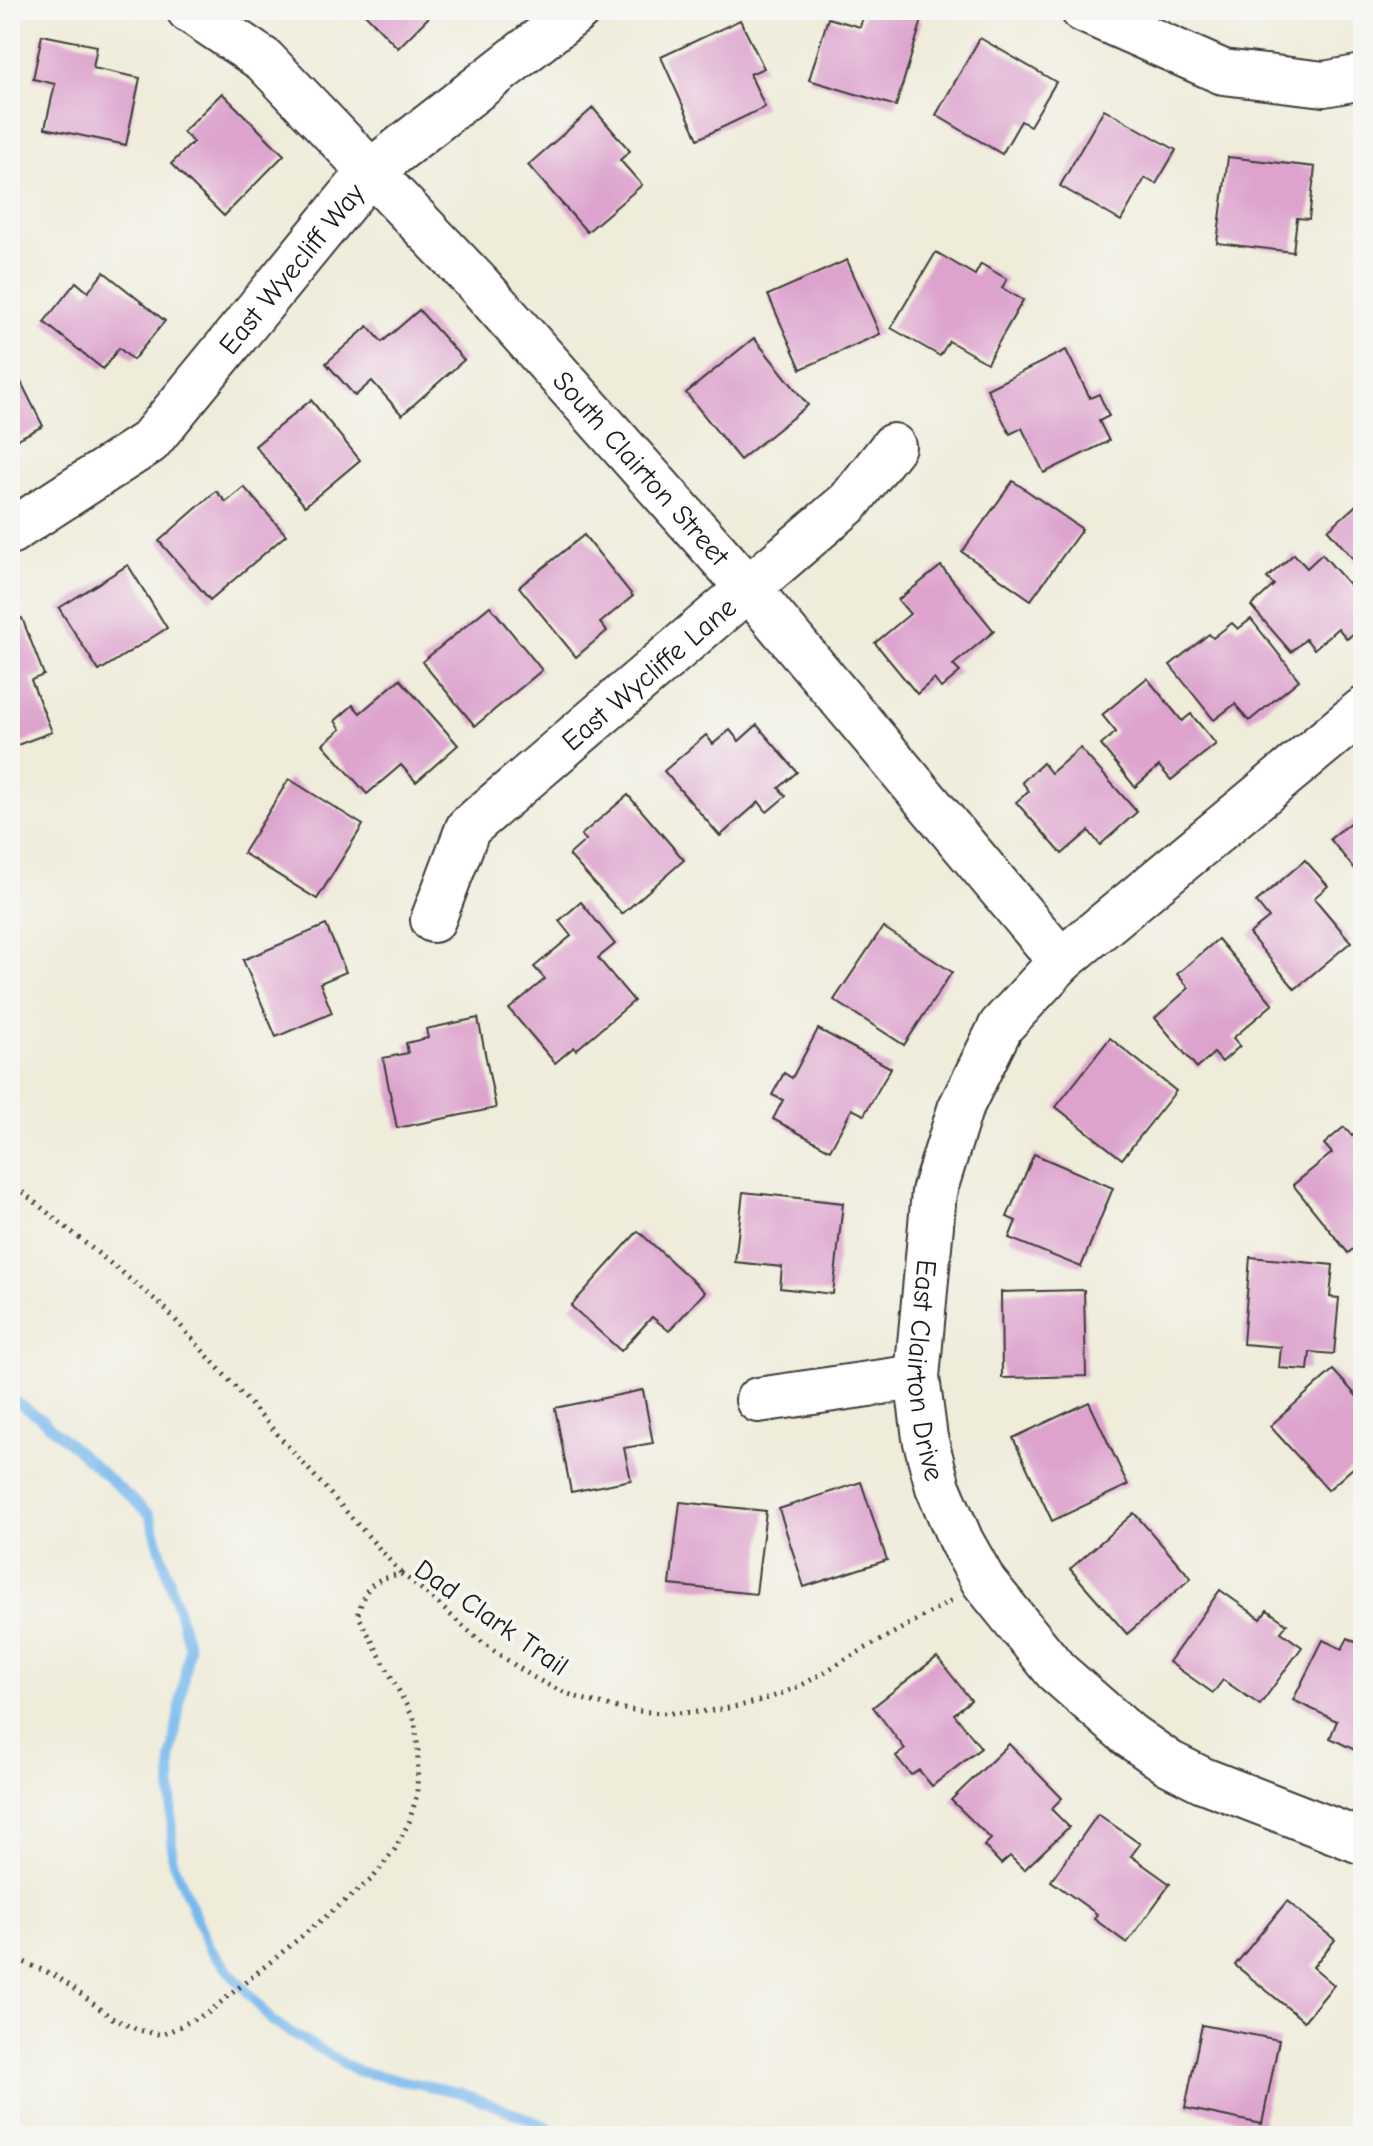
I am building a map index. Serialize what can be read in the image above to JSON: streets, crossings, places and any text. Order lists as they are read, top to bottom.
{
  "streets": {
    "street": [
      "East Wyecliff Way",
      "South Clairton Street",
      "East Wycliffe Lane",
      "East Clairton Drive"
    ],
    "path": ["Dad Clark Trail"]
  },
  "crossings": [
    ["East Wyecliff Way", "South Clairton Street"],
    ["South Clairton Street", "East Wycliffe Lane"],
    ["South Clairton Street", "East Clairton Drive"],
    ["East Clairton Drive", "Dad Clark Trail"]
  ]
}
